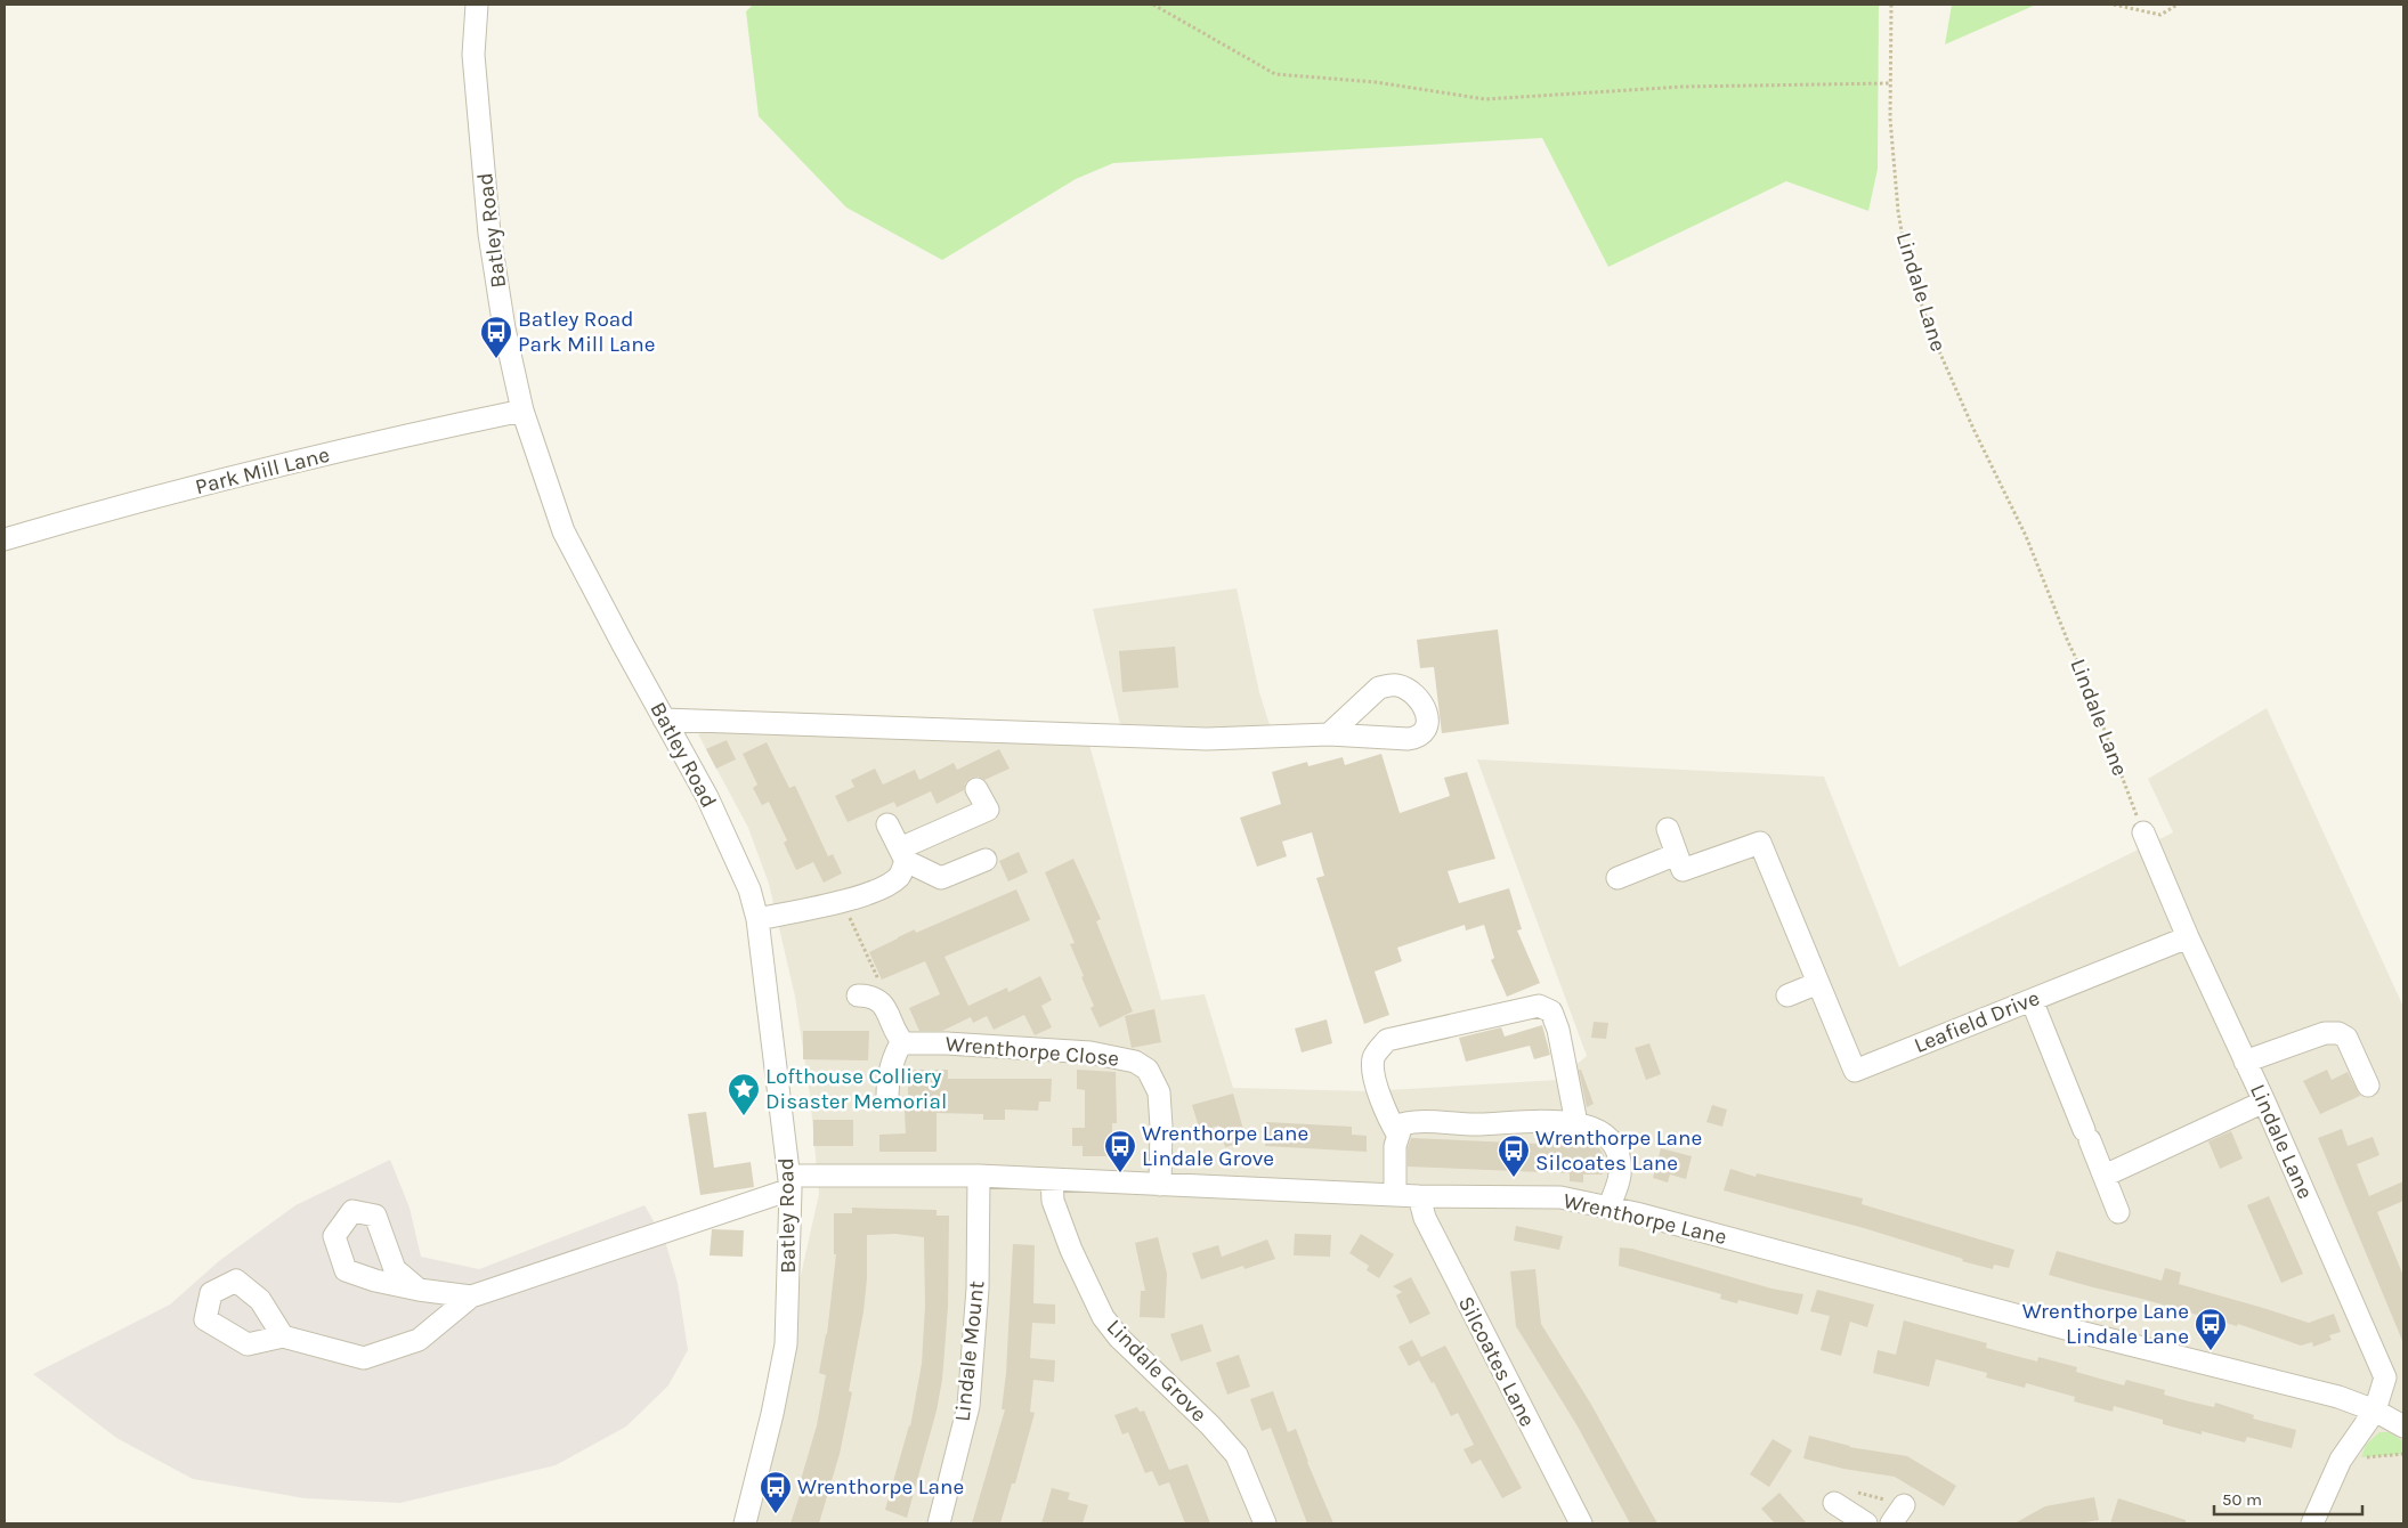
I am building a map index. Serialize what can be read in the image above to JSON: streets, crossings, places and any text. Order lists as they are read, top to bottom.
{
  "streets": {
    "street": [
      "Batley Road",
      "Lindale Lane",
      "Park Mill Lane",
      "Leafield Drive",
      "Wrenthorpe Close",
      "Wrenthorpe Lane",
      "Lindale Mount",
      "Silcoates Lane",
      "Lindale Grove"
    ]
  },
  "crossings": [
    ["Batley Road", "Park Mill Lane"],
    ["Batley Road", "Wrenthorpe Lane"],
    ["Lindale Lane", "Leafield Drive"],
    ["Lindale Lane", "Wrenthorpe Lane"],
    ["Wrenthorpe Close", "Wrenthorpe Lane"],
    ["Wrenthorpe Lane", "Lindale Mount"],
    ["Wrenthorpe Lane", "Silcoates Lane"],
    ["Wrenthorpe Lane", "Lindale Grove"]
  ],
  "places": {
    "bus stop": [
      "Batley Road Park Mill Lane",
      "Wrenthorpe Lane Lindale Grove",
      "Wrenthorpe Lane Silcoates Lane",
      "Wrenthorpe Lane Lindale Lane",
      "Wrenthorpe Lane"
    ],
    "place": ["Lofthouse Colliery Disaster Memorial"]
  },
  "scale_bar": "50 m"
}
